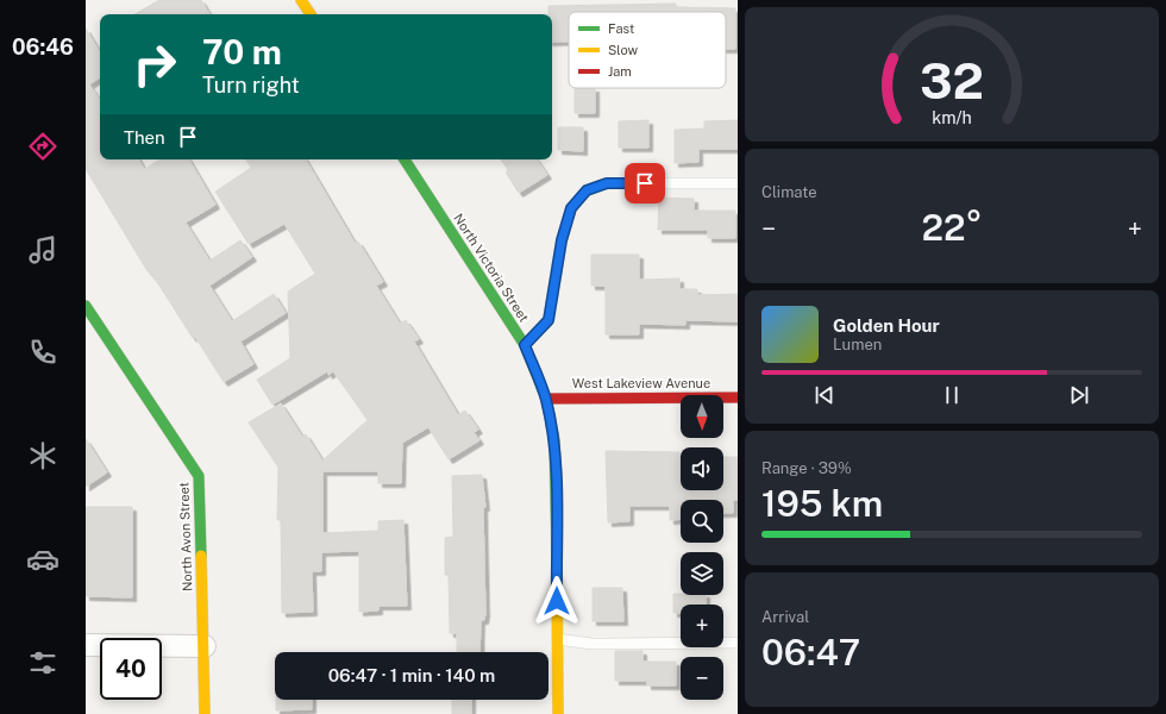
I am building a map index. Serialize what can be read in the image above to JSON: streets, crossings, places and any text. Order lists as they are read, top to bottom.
{
  "streets": {
    "street": ["North Victoria Street", "West Lakeview Avenue", "North Avon Street"]
  },
  "crossings": [
    ["North Victoria Street", "West Lakeview Avenue"]
  ],
  "legend": ["Fast", "Slow", "Jam"],
  "north": "bottom",
  "page": {
    "tabs": "06:46",
    "turn": ["70 m", "Turn right"],
    "then": "Then",
    "tile": [
      "Climate",
      ["Range · 39%", "195 km"],
      ["Arrival", "06:47"]
    ],
    "heat": ["−", "22°", "+"],
    "song": ["Golden Hour", "Lumen"],
    "map_buttons": ["+", "−"],
    "limit": "40",
    "trip": "06:47 · 1 min · 140 m",
    "gauge": ["32", "km/h"]
  }
}
